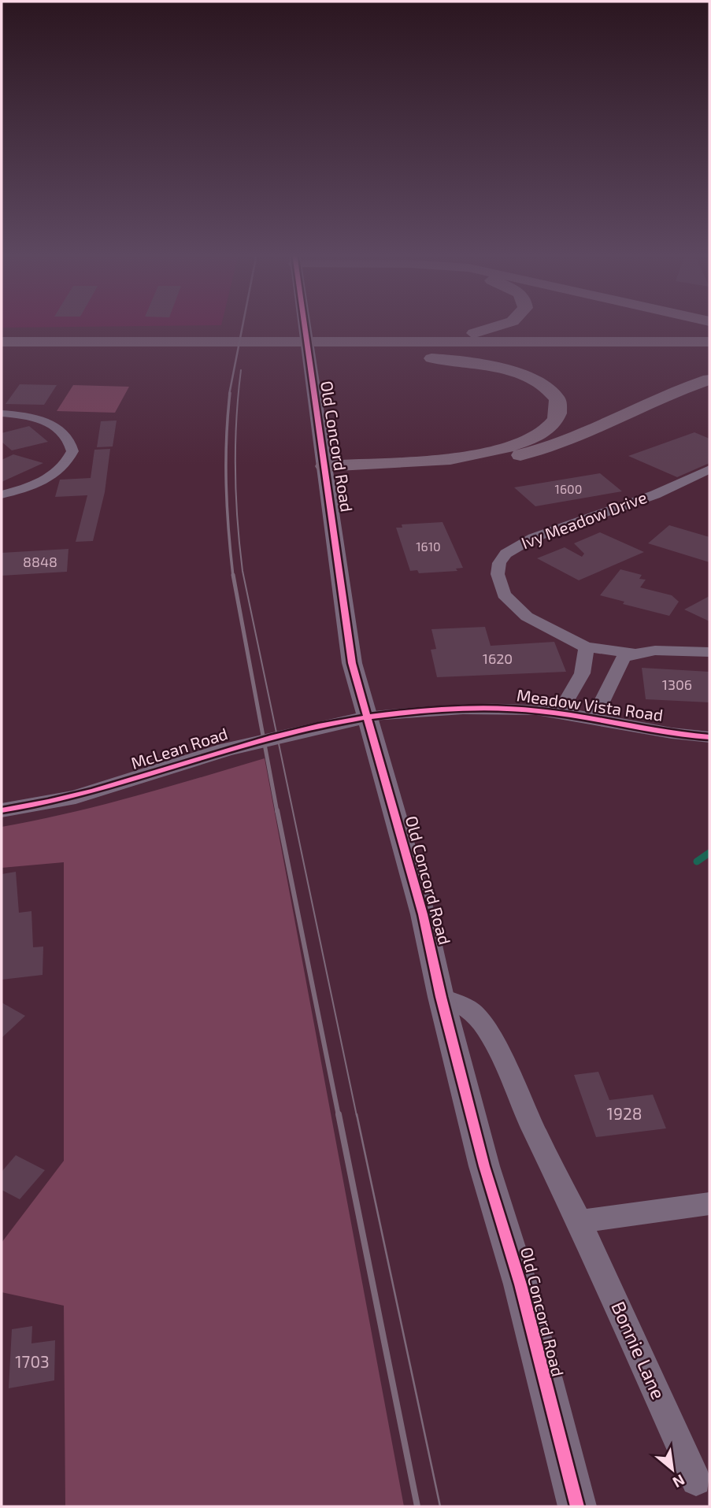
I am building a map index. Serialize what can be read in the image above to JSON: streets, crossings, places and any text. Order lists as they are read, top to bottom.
{
  "streets": {
    "street": [
      "Old Concord Road",
      "Ivy Meadow Drive",
      "Meadow Vista Road",
      "McLean Road",
      "Bonnie Lane"
    ]
  },
  "crossings": [
    ["Old Concord Road", "Meadow Vista Road"],
    ["Old Concord Road", "McLean Road"],
    ["Old Concord Road", "Bonnie Lane"],
    ["Meadow Vista Road", "McLean Road"]
  ],
  "house_numbers": [
    "1600",
    "1610",
    "8848",
    "1620",
    "1306",
    "1928",
    "1703"
  ],
  "north": "bottom right"
}
